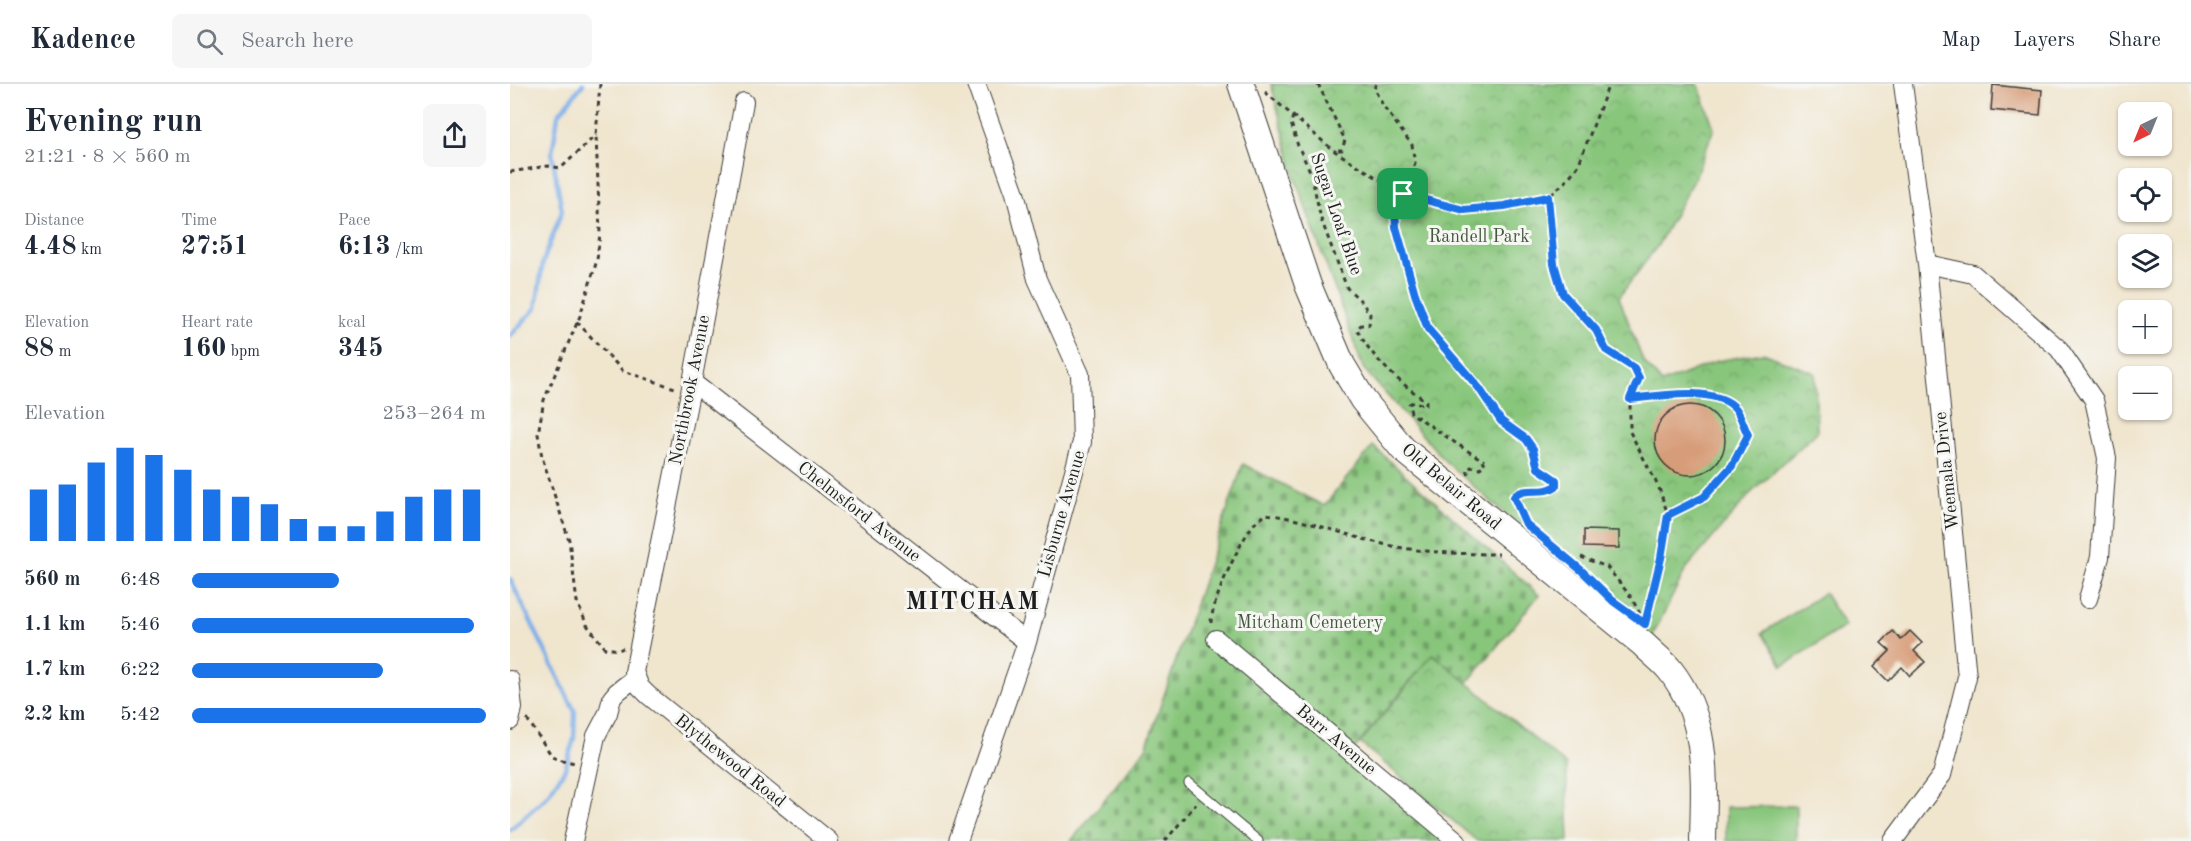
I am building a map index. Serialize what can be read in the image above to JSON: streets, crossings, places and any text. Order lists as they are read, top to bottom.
{
  "streets": {
    "main road": ["Old Belair Road"],
    "street": [
      "Northbrook Avenue",
      "Weemala Drive",
      "Chelmsford Avenue",
      "Lisburne Avenue",
      "Barr Avenue",
      "Blythewood Road"
    ],
    "path": ["Sugar Loaf Blue"]
  },
  "crossings": [
    ["Northbrook Avenue", "Chelmsford Avenue"],
    ["Northbrook Avenue", "Blythewood Road"],
    ["Chelmsford Avenue", "Lisburne Avenue"]
  ],
  "districts": ["MITCHAM"],
  "parks": ["Randell Park", "Mitcham Cemetery"],
  "north": "bottom left",
  "page": {
    "header": "Kadence",
    "search": "Search here",
    "nav": ["Map", "Layers", "Share"],
    "heading": ["Evening run", "21:21 · 8 × 560 m"],
    "map_buttons": ["+", "−"],
    "stats": [
      ["Distance", "4.48 km"],
      ["Time", "27:51"],
      ["Pace", "6:13 /km"],
      ["Elevation", "88 m"],
      ["Heart rate", "160 bpm"],
      ["kcal", "345"]
    ],
    "chart": ["Elevation", "253–264 m"],
    "list": [
      {
        "name": "560 m",
        "note": "6:48"
      },
      {
        "name": "1.1 km",
        "note": "5:46"
      },
      {
        "name": "1.7 km",
        "note": "6:22"
      },
      {
        "name": "2.2 km",
        "note": "5:42"
      }
    ]
  }
}
